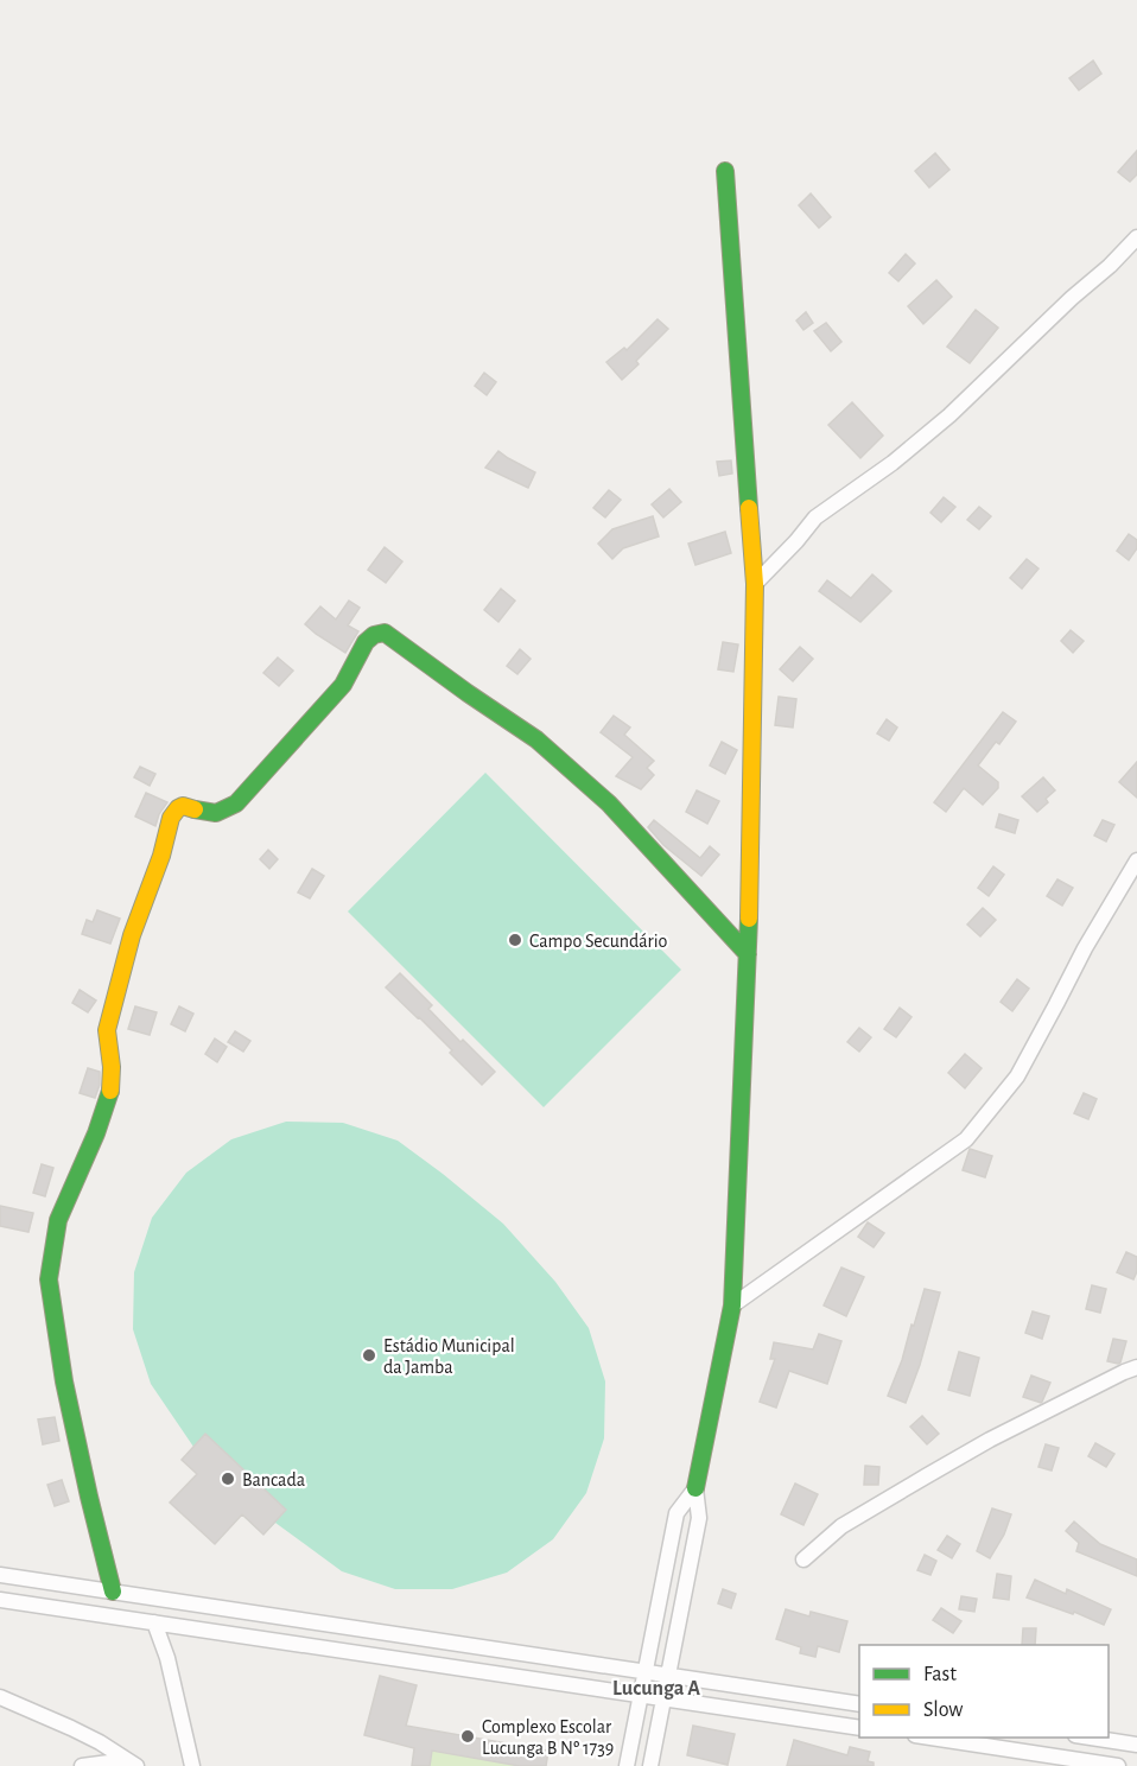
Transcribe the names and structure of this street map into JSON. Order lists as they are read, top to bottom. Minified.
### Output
{"districts":["Lucunga A"],"places":["Campo Secundário","Estádio Municipal da Jamba","Bancada","Complexo Escolar Lucunga B Nº 1739"],"legend":["Fast","Slow"]}
